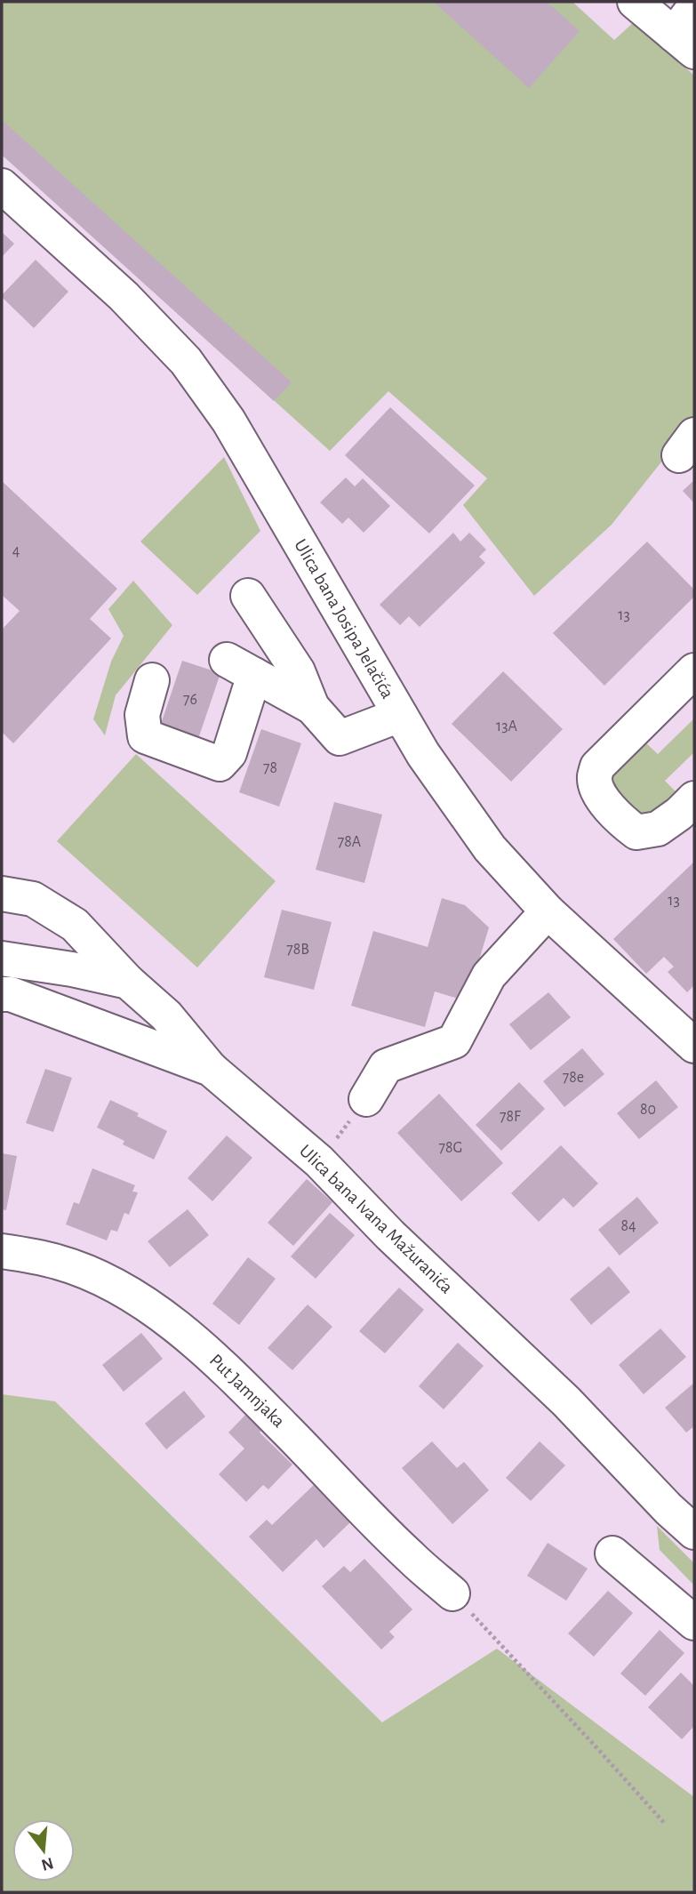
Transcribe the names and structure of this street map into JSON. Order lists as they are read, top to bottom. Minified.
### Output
{"streets":{"street":["Ulica bana Josipa Jelačića","Ulica bana Ivana Mažuranića","Put Jamnjaka"]},"house_numbers":["4","13","76","13A","78","78A","13","78B","78e","80","78F","78G","84"],"north":"bottom"}
